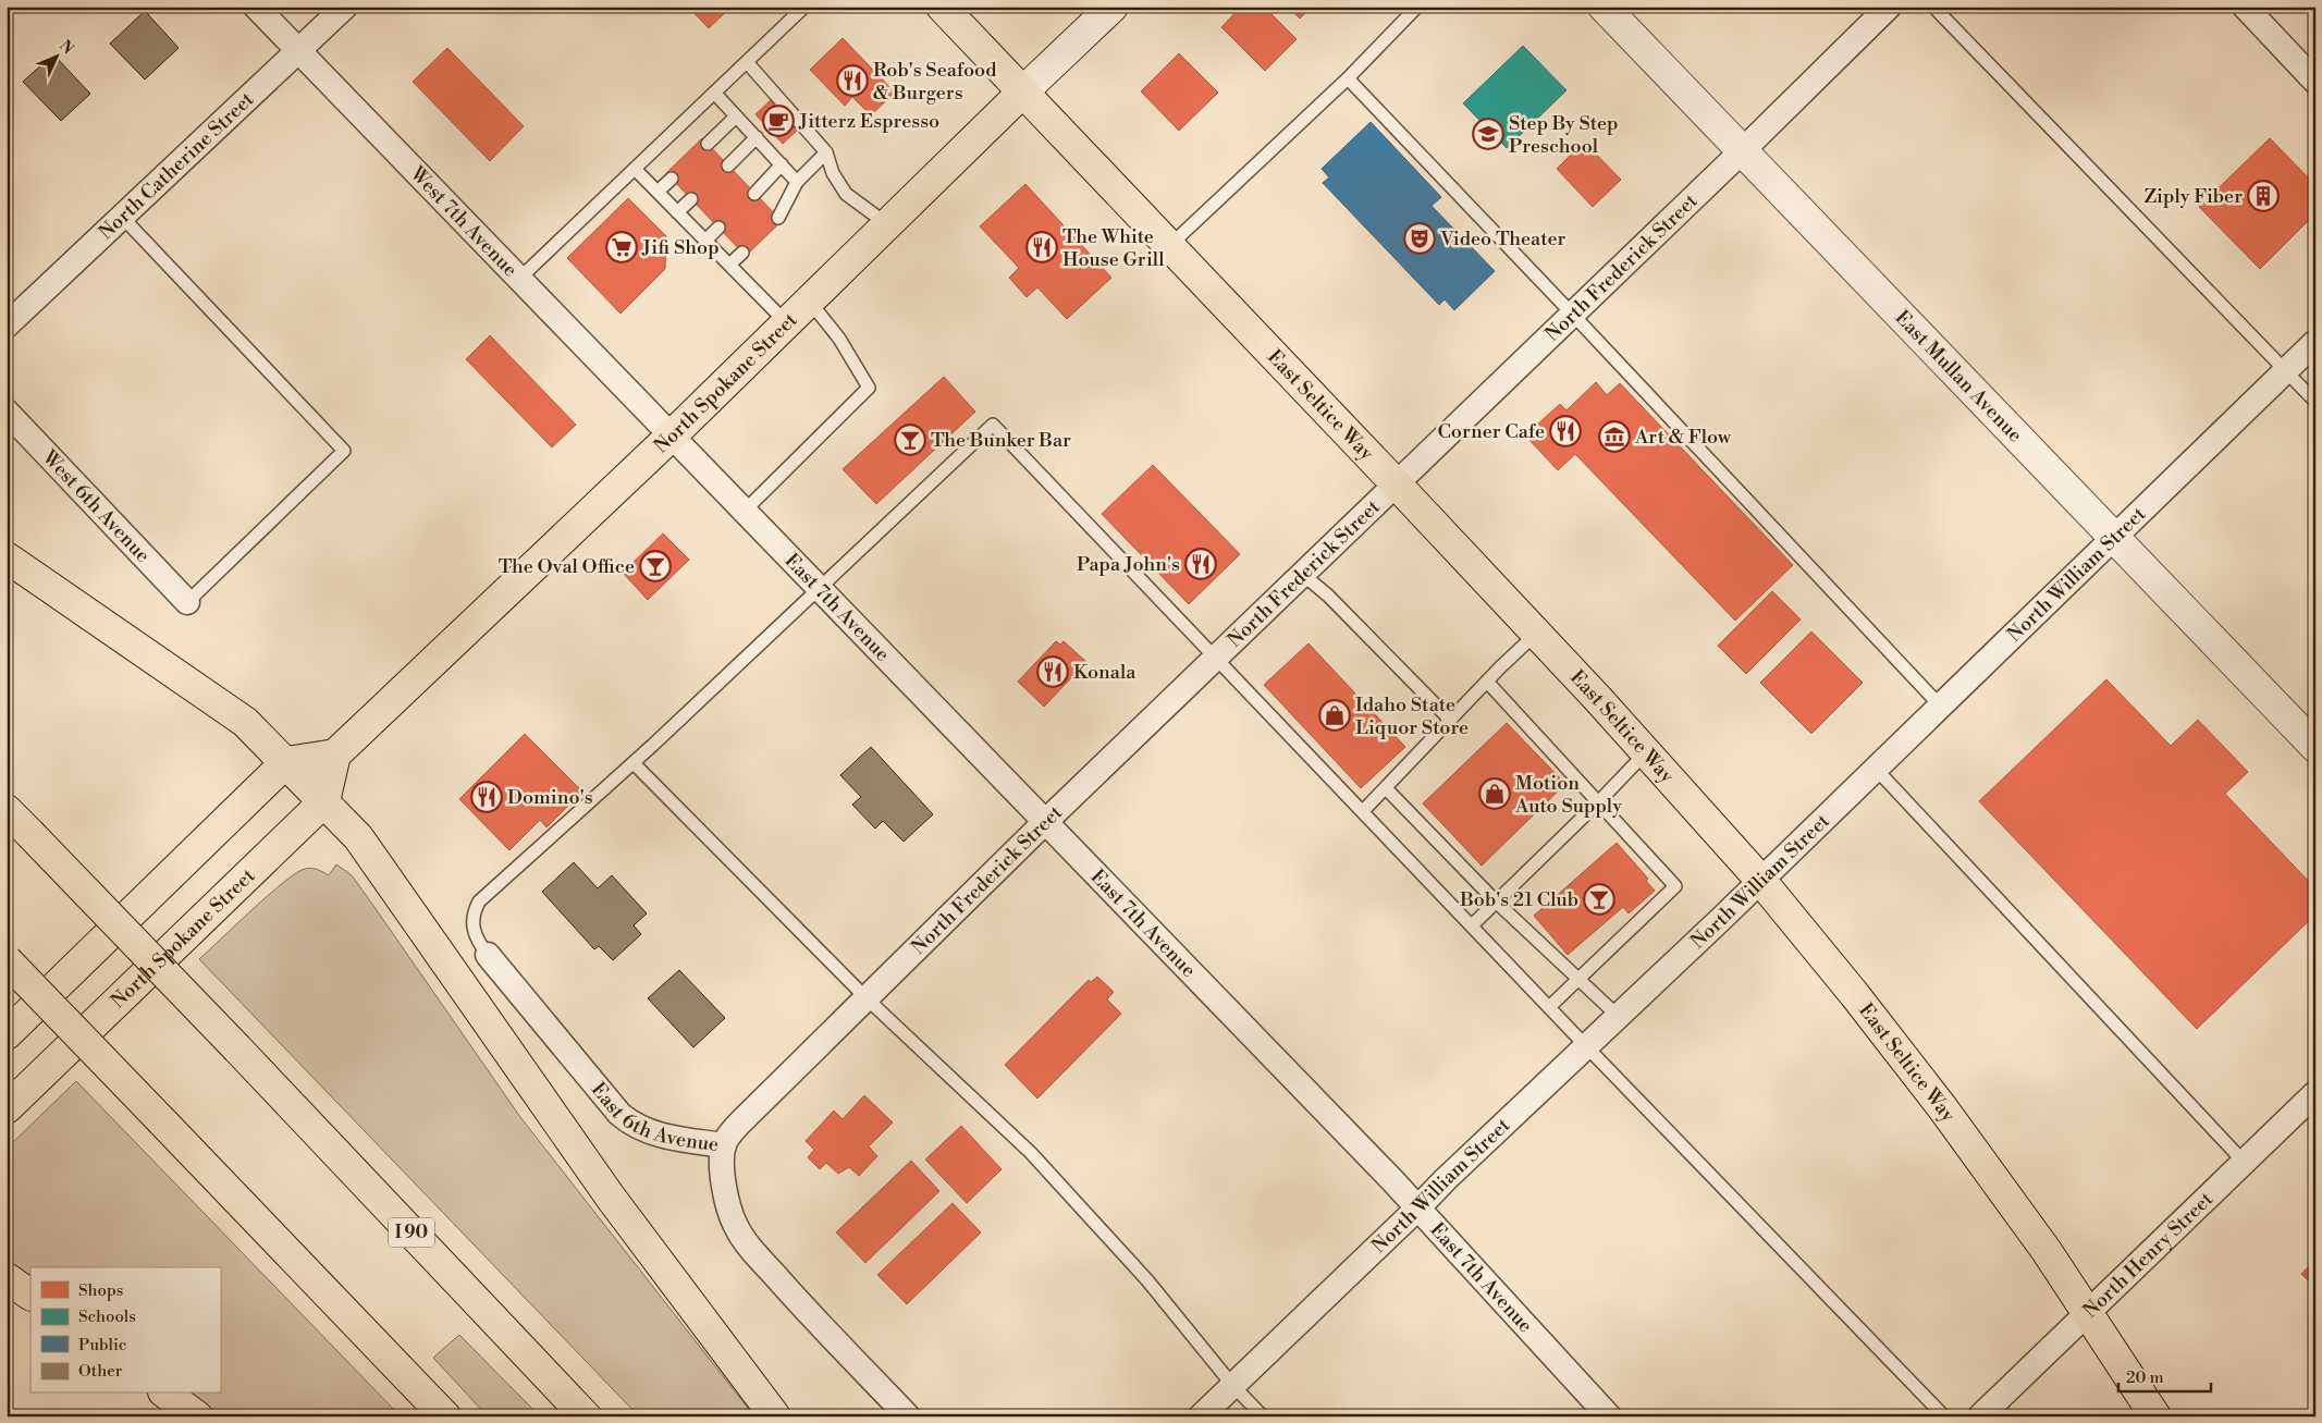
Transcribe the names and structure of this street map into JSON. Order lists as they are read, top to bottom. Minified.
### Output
{"streets":{"main road":["North Spokane Street","East Seltice Way","I 90"],"street":["North Catherine Street","West 7th Avenue","North Frederick Street","East Mullan Avenue","West 6th Avenue","North William Street","East 7th Avenue","East 6th Avenue","North Henry Street"]},"crossings":[["North Catherine Street","West 7th Avenue"],["West 7th Avenue","North Spokane Street"],["West 7th Avenue","East 7th Avenue"],["North Frederick Street","East Mullan Avenue"],["North Frederick Street","East Seltice Way"],["North Frederick Street","East 7th Avenue"],["North Frederick Street","East 6th Avenue"],["East Mullan Avenue","North William Street"],["North Spokane Street","East Seltice Way"],["North Spokane Street","East 7th Avenue"],["East Seltice Way","North William Street"],["East Seltice Way","North Henry Street"],["North William Street","East 7th Avenue"],["East 7th Avenue","East 6th Avenue"]],"places":{"restaurant":["Rob's Seafood & Burgers","The White House Grill","Corner Cafe","Papa John's","Konala","Domino's"],"cafe":["Jitterz Espresso"],"school or university":["Step By Step Preschool"],"building":["Ziply Fiber"],"theatre":["Video Theater"],"supermarket":["Jifi Shop"],"museum":["Art & Flow"],"bar":["The Bunker Bar","The Oval Office","Bob's 21 Club"],"shop":["Idaho State Liquor Store","Motion Auto Supply"]},"legend":["Shops","Schools","Public","Other"],"scale_bar":"20 m","north":"top right"}
